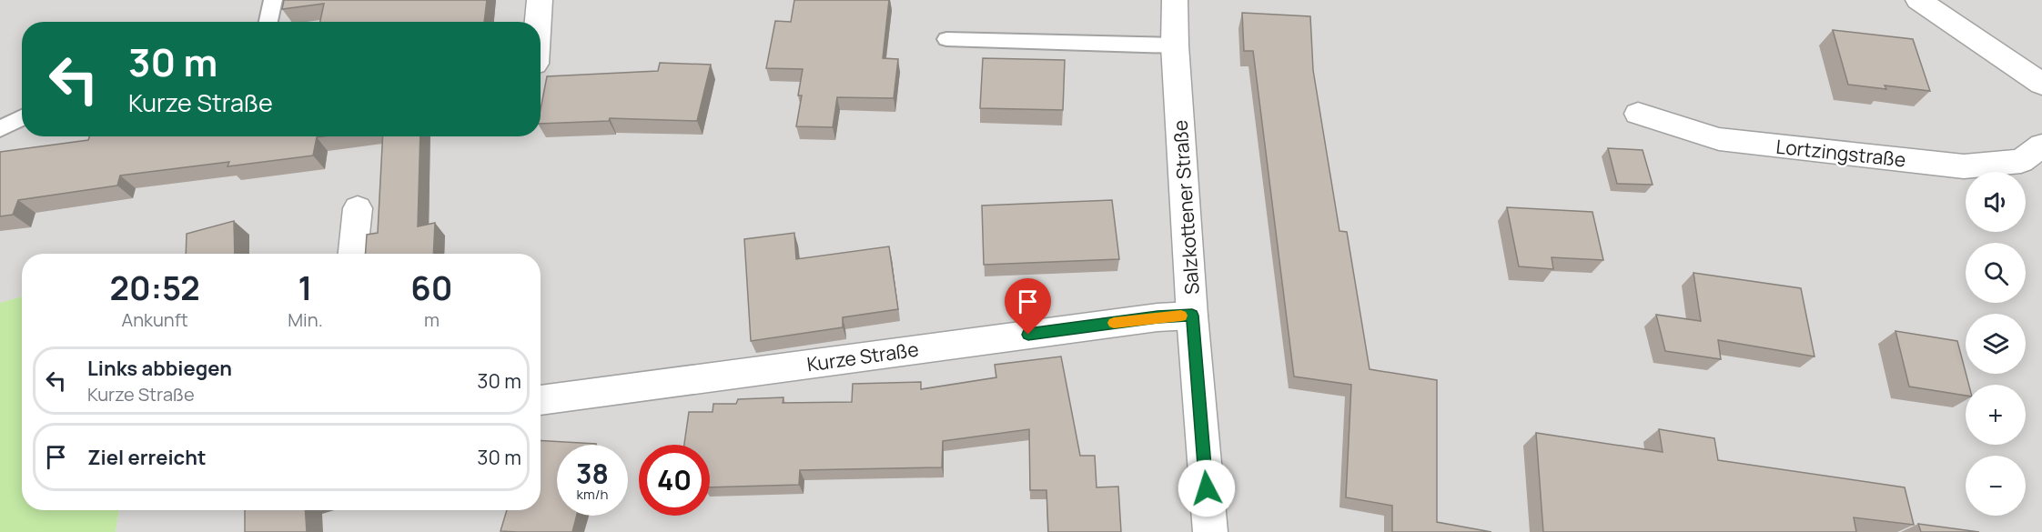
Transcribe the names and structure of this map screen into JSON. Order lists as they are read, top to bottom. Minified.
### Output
{"streets":{"street":["Lortzingstraße","Salzkottener Straße","Kurze Straße"]},"crossings":[["Salzkottener Straße","Kurze Straße"]],"page":{"turn":["30 m","Kurze Straße"],"map_buttons":["+","−"],"eta":["20:52","Ankunft","1","Min.","60","m"],"list":[{"name":"Links abbiegen","note":"Kurze Straße","value":"30 m"},{"name":"Ziel erreicht","value":"30 m"}],"speed":"38 km/h","limit":"40"}}
